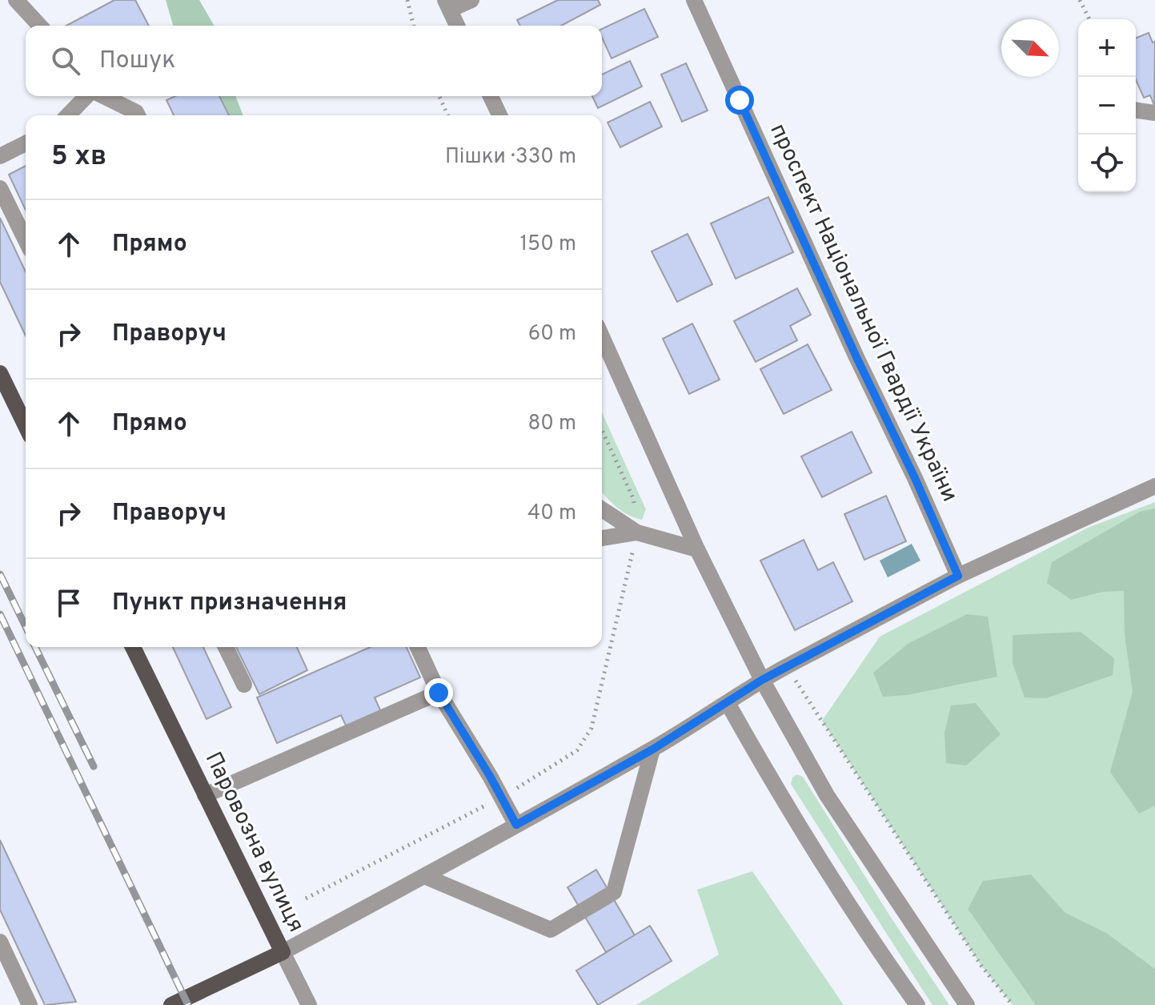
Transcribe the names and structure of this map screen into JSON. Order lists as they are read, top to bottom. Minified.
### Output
{"streets":{"main road":["Паровозна вулиця"],"street":["проспект Національної Гвардії України"]},"north":"bottom right","page":{"map_buttons":["+","−"],"search":"Пошук","heading":["5 хв","Пішки · 330 m"],"list":[["Прямо","150 m"],["Праворуч","60 m"],["Прямо","80 m"],["Праворуч","40 m"],"Пункт призначення"]}}
